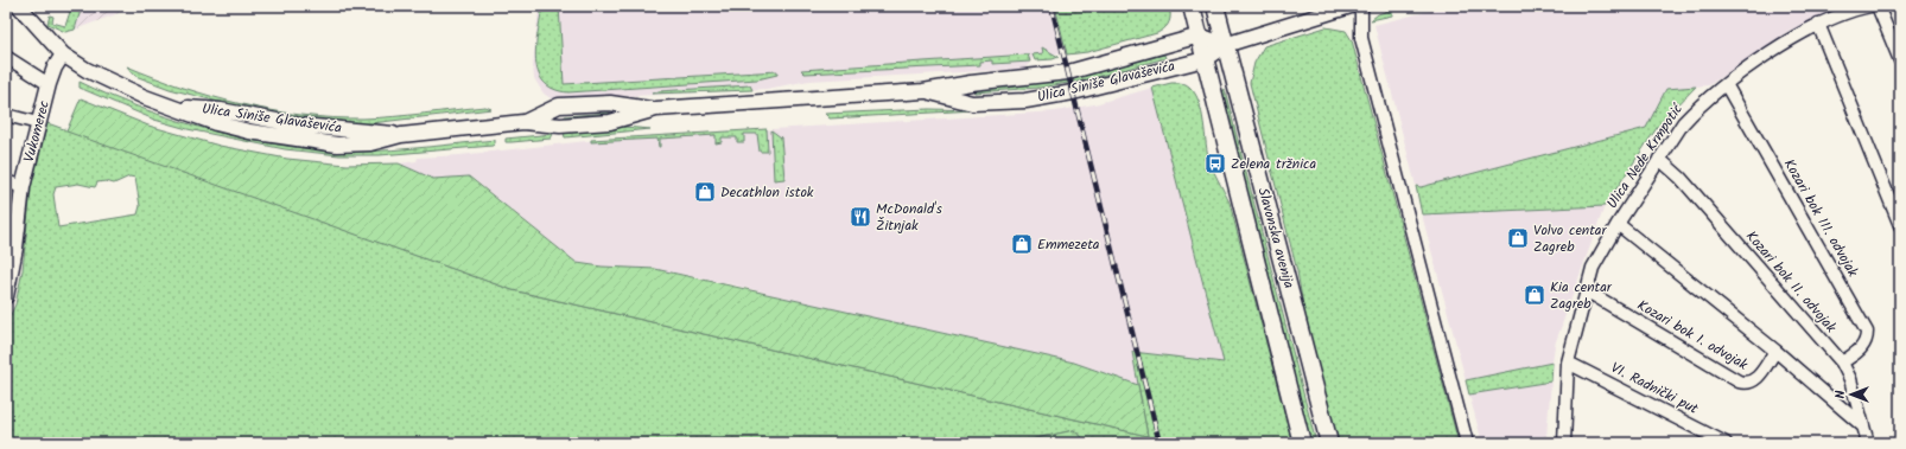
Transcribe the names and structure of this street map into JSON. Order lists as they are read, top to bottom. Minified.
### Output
{"streets":{"main road":["Slavonska avenija"],"street":["Ulica Siniše Glavaševića","Vukomerec","Ulica Nede Krmpotić","Kozari bok III. odvojak","Kozari bok II. odvojak","Kozari bok I. odvojak","VI. Radnički put"]},"crossings":[["Ulica Siniše Glavaševića","Vukomerec"],["Ulica Siniše Glavaševića","Slavonska avenija"],["Ulica Nede Krmpotić","Kozari bok III. odvojak"],["Ulica Nede Krmpotić","Kozari bok II. odvojak"],["Ulica Nede Krmpotić","Kozari bok I. odvojak"],["Ulica Nede Krmpotić","VI. Radnički put"],["Kozari bok III. odvojak","Kozari bok II. odvojak"]],"places":{"bus stop":["Zelena tržnica"],"shop":["Decathlon istok","Volvo centar Zagreb","Emmezeta","Kia centar Zagreb"],"restaurant":["McDonald's Žitnjak"]},"north":"left"}
